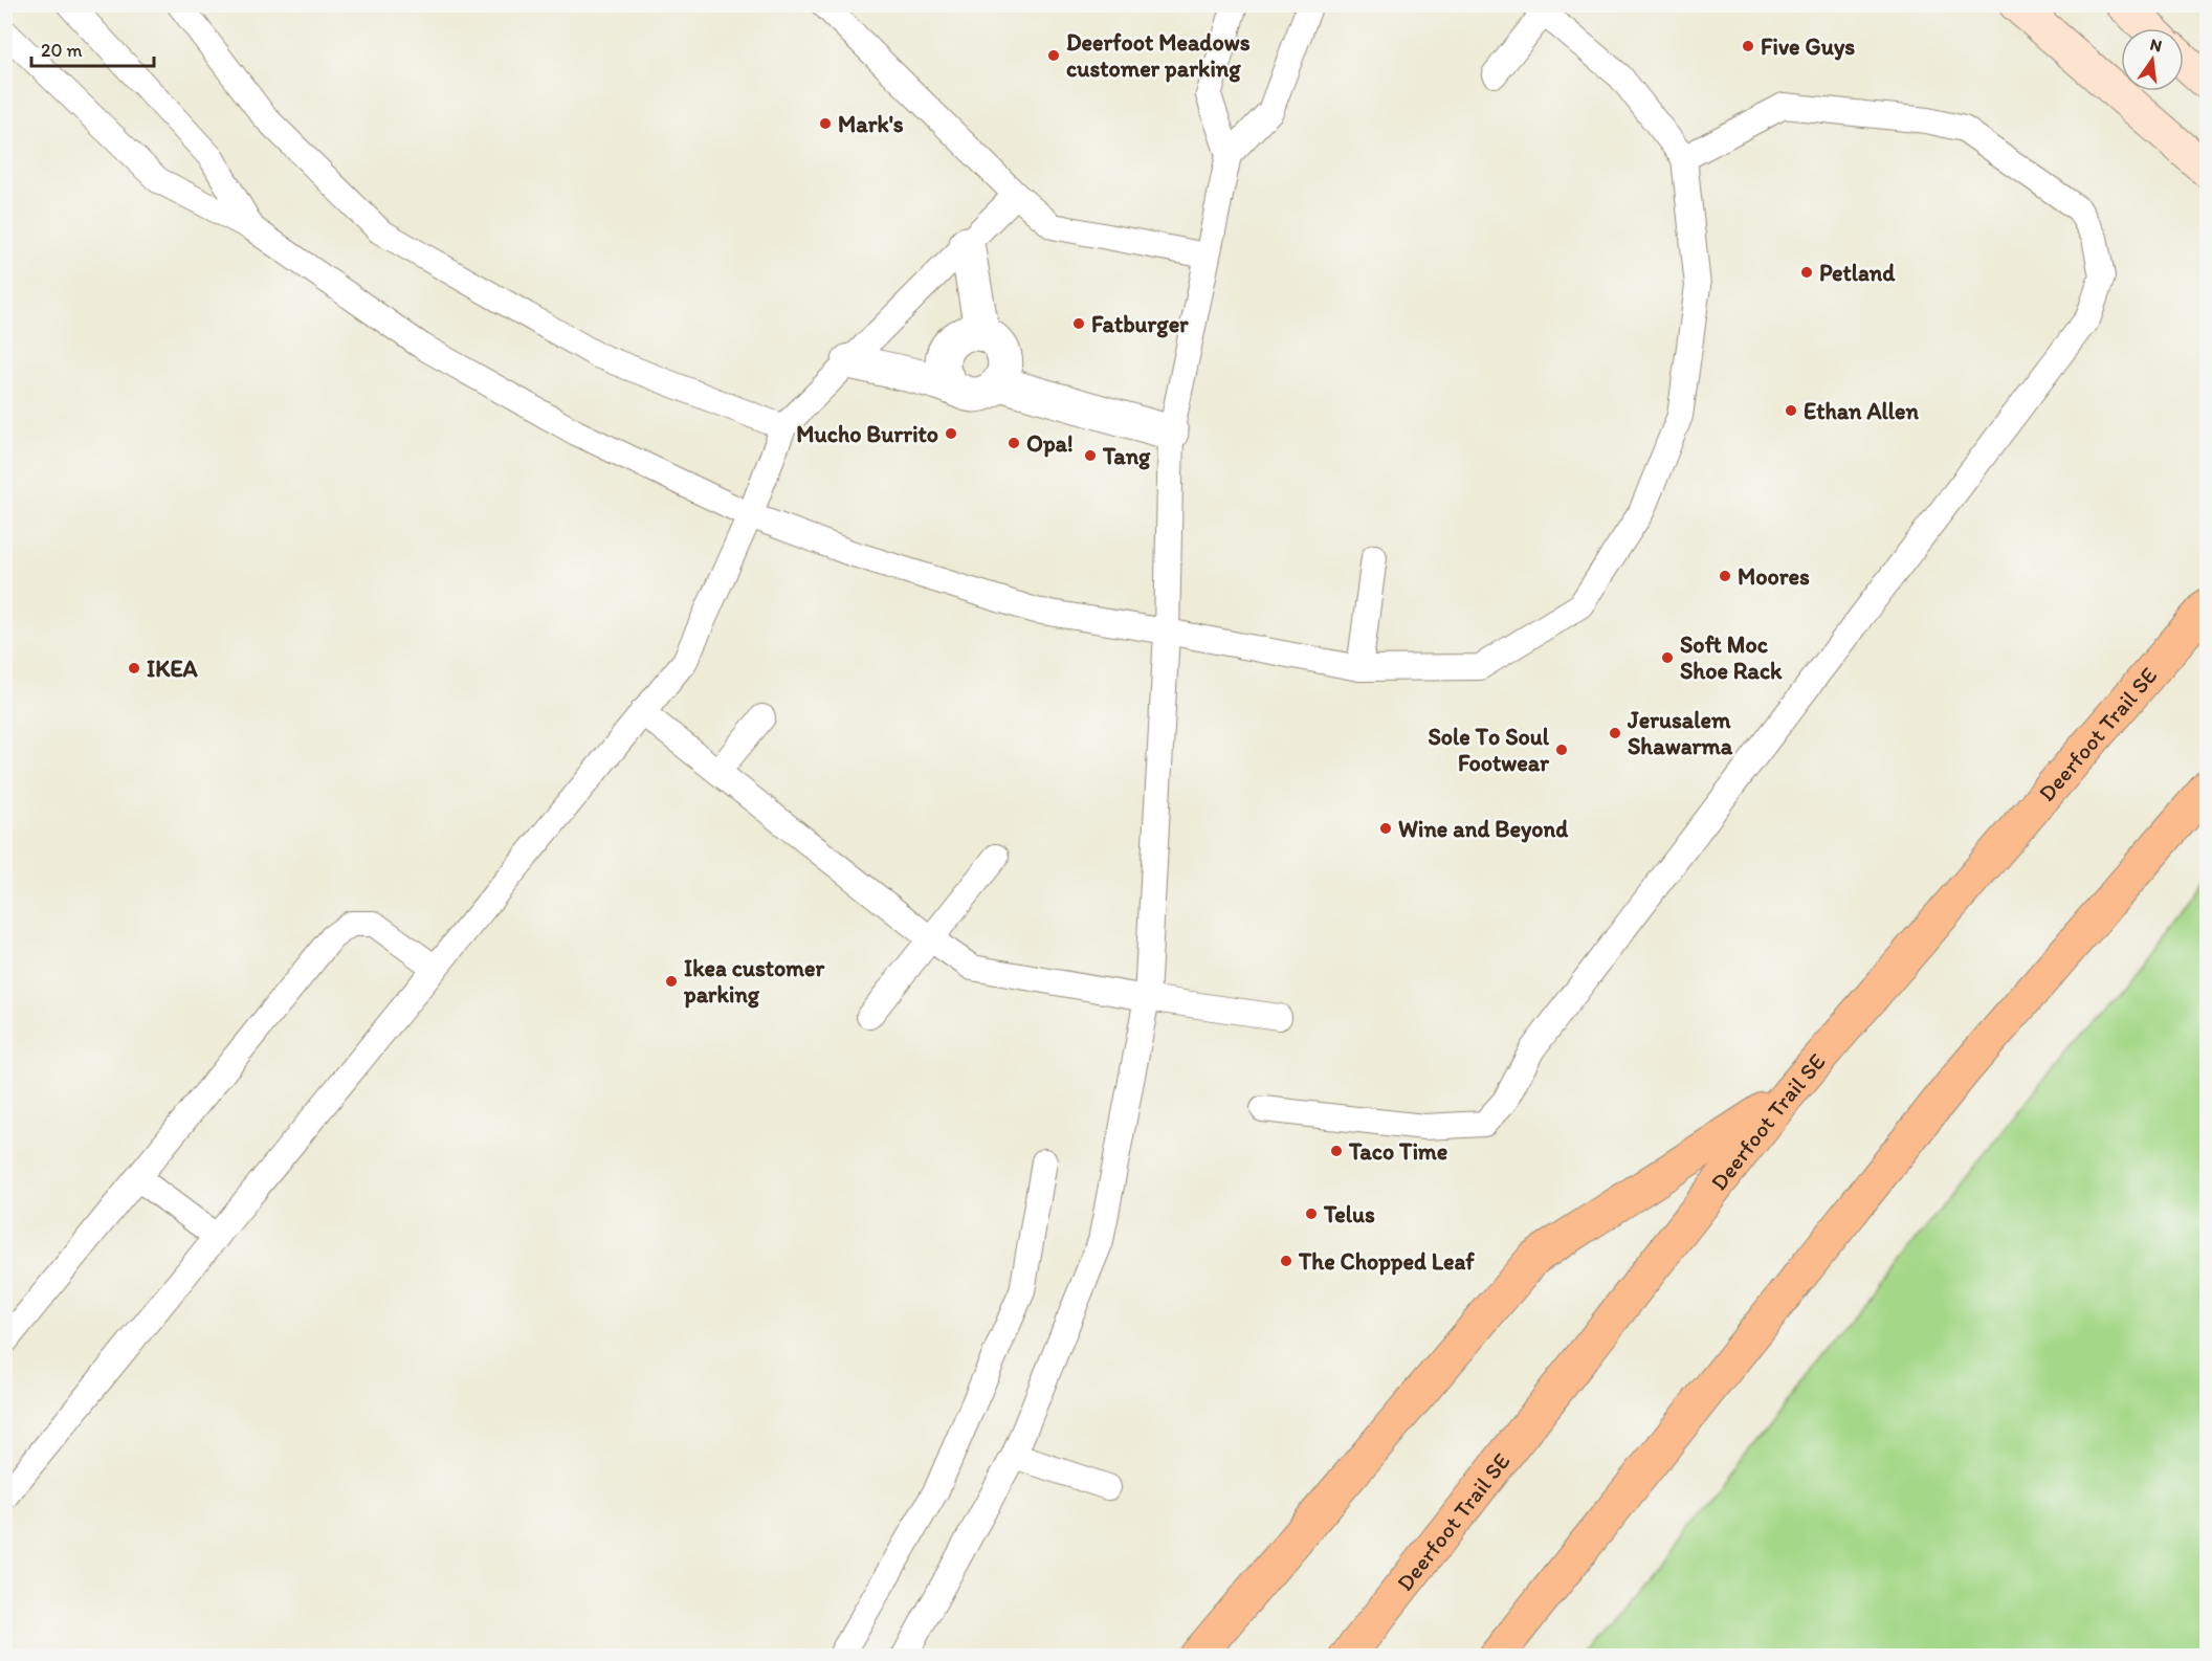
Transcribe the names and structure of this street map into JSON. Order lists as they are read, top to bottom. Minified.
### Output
{"streets":{"highway":["Deerfoot Trail SE"]},"places":["Five Guys","Deerfoot Meadows customer parking","Mark's","Petland","Fatburger","Ethan Allen","Mucho Burrito","Opa!","Tang","Moores","Soft Moc Shoe Rack","IKEA","Jerusalem Shawarma","Sole To Soul Footwear","Wine and Beyond","Ikea customer parking","Taco Time","Telus","The Chopped Leaf"],"scale_bar":"20 m","north":"top"}
